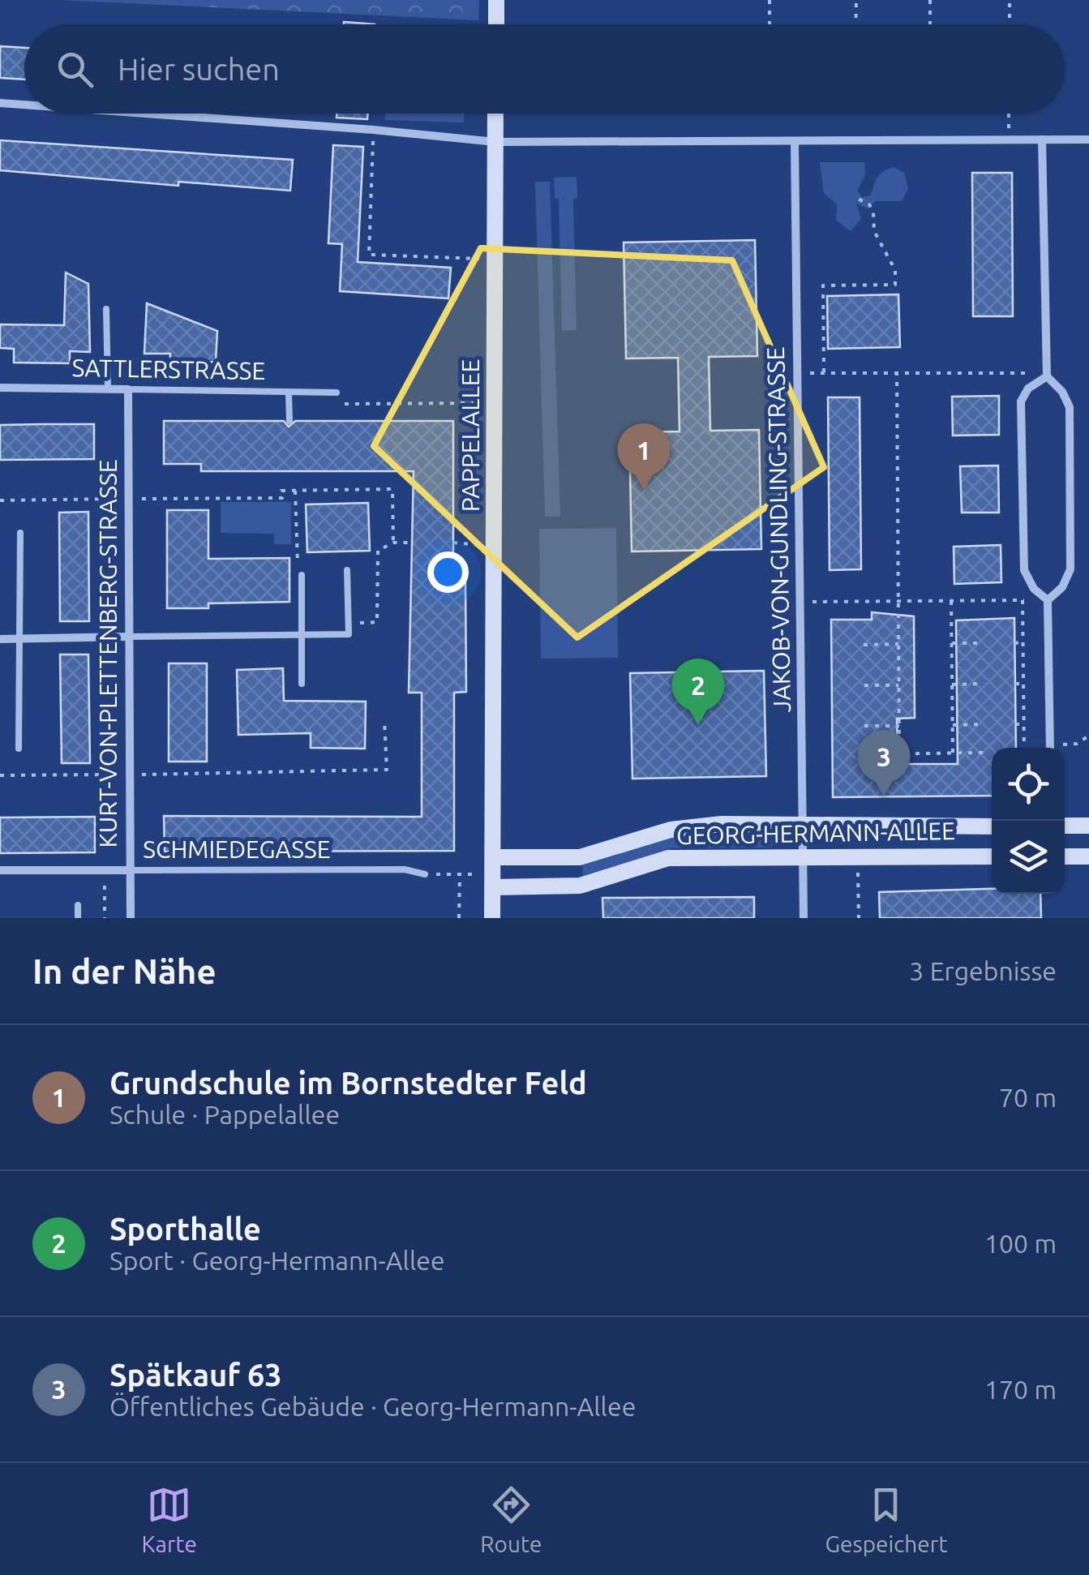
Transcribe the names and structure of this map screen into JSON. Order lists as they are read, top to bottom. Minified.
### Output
{"streets":{"street":["SATTLERSTRASSE","PAPPELALLEE","JAKOB-VON-GUNDLING-STRASSE","KURT-VON-PLETTENBERG-STRASSE","GEORG-HERMANN-ALLEE","SCHMIEDEGASSE"]},"crossings":[["SATTLERSTRASSE","KURT-VON-PLETTENBERG-STRASSE"],["PAPPELALLEE","GEORG-HERMANN-ALLEE"],["JAKOB-VON-GUNDLING-STRASSE","GEORG-HERMANN-ALLEE"],["KURT-VON-PLETTENBERG-STRASSE","SCHMIEDEGASSE"]],"page":{"search":"Hier suchen","pins":["1","2","3"],"heading":["In der Nähe","3 Ergebnisse"],"list":[{"mark":"1","name":"Grundschule im Bornstedter Feld","note":"Schule · Pappelallee","value":"70 m"},{"mark":"2","name":"Sporthalle","note":"Sport · Georg-Hermann-Allee","value":"100 m"},{"mark":"3","name":"Spätkauf 63","note":"Öffentliches Gebäude · Georg-Hermann-Allee","value":"170 m"}],"nav":["Karte","Route","Gespeichert"]}}
